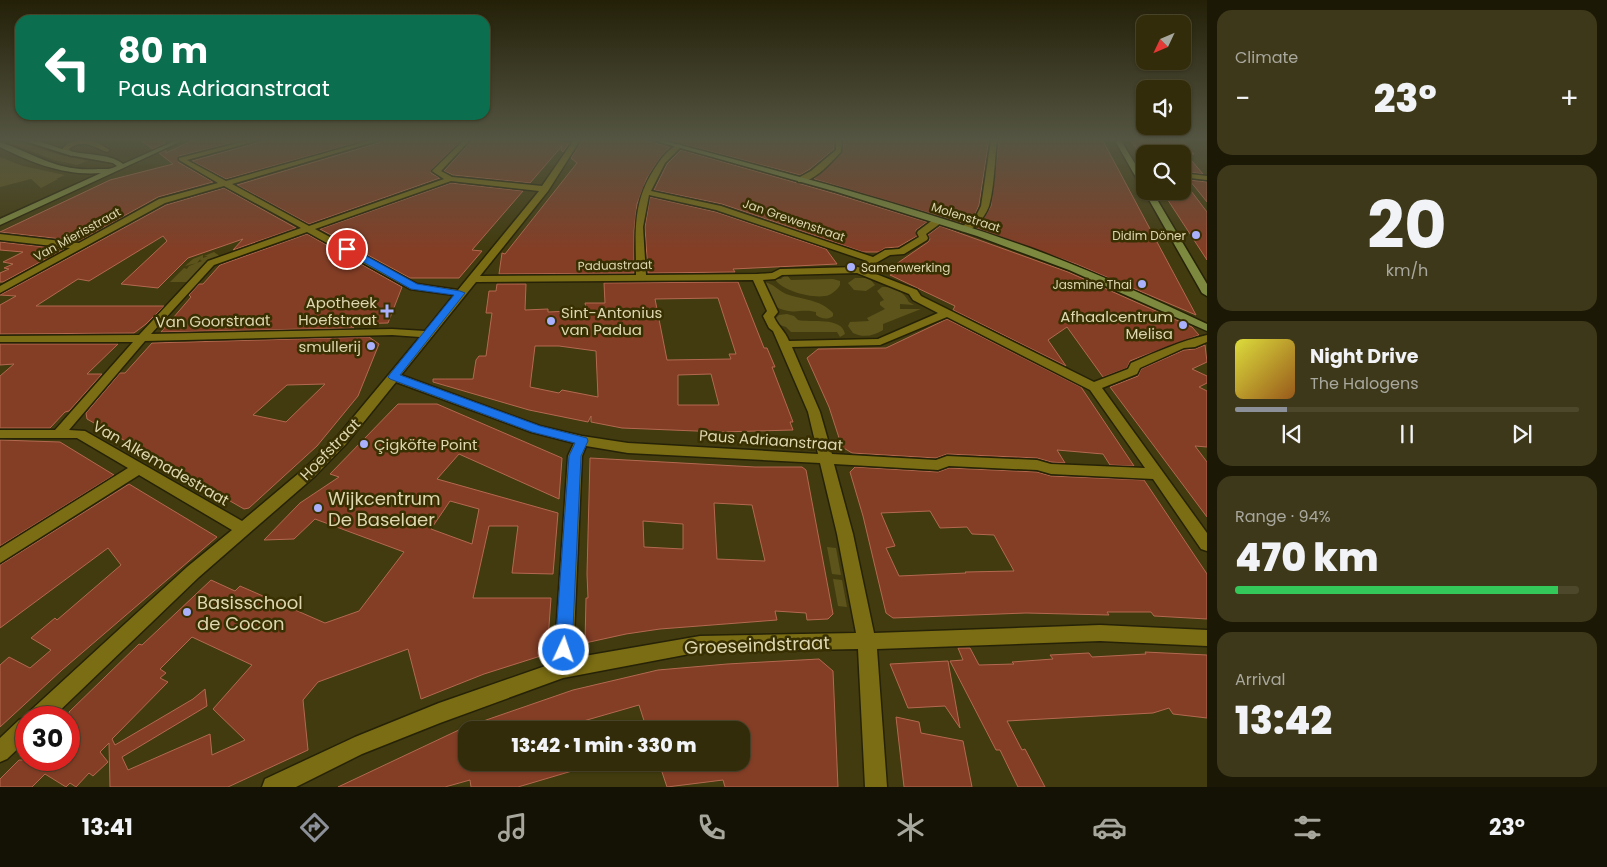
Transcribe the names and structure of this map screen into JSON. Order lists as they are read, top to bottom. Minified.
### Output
{"streets":{"street":["Molenstraat","Jan Grewenstraat","Van Mierisstraat","Paduastraat","Van Goorstraat","Paus Adriaanstraat","Hoefstraat","Van Alkemadestraat","Groeseindstraat"]},"crossings":[["Paduastraat","Hoefstraat"],["Van Goorstraat","Hoefstraat"],["Paus Adriaanstraat","Hoefstraat"],["Hoefstraat","Van Alkemadestraat"]],"places":{"other":["Didim Döner","Samenwerking","Jasmine Thai","Sint-Antonius van Padua","Afhaalcentrum Melisa","smullerij","Çigköfte Point","Wijkcentrum De Baselaer","Basisschool de Cocon"],"health":["Apotheek Hoefstraat"]},"north":"bottom left","page":{"tile":["Climate",["20","km/h"],["Range · 94%","470 km"],["Arrival","13:42"]],"turn":["80 m","Paus Adriaanstraat"],"heat":["−","23°","+"],"song":["Night Drive","The Halogens"],"limit":"30","trip":"13:42 · 1 min · 330 m","tabs":["13:41","23°"]}}
